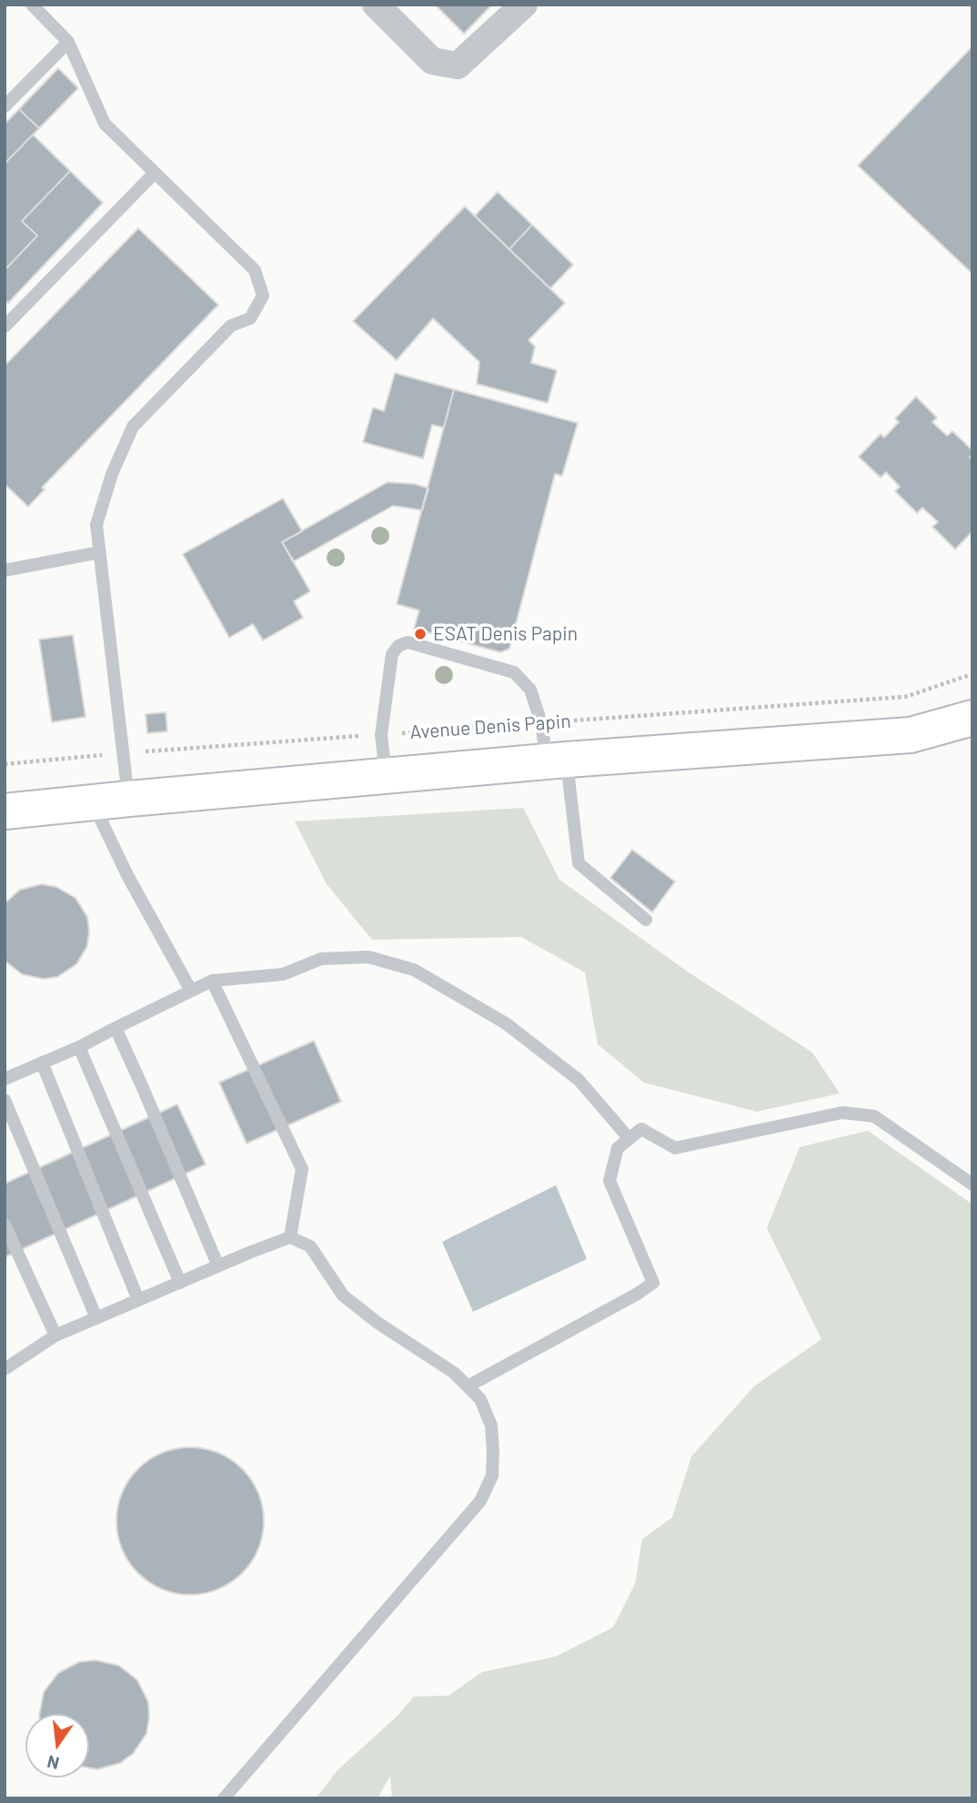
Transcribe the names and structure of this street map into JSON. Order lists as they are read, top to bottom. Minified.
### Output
{"streets":{"main road":["Avenue Denis Papin"]},"places":["ESAT Denis Papin"],"north":"bottom"}
